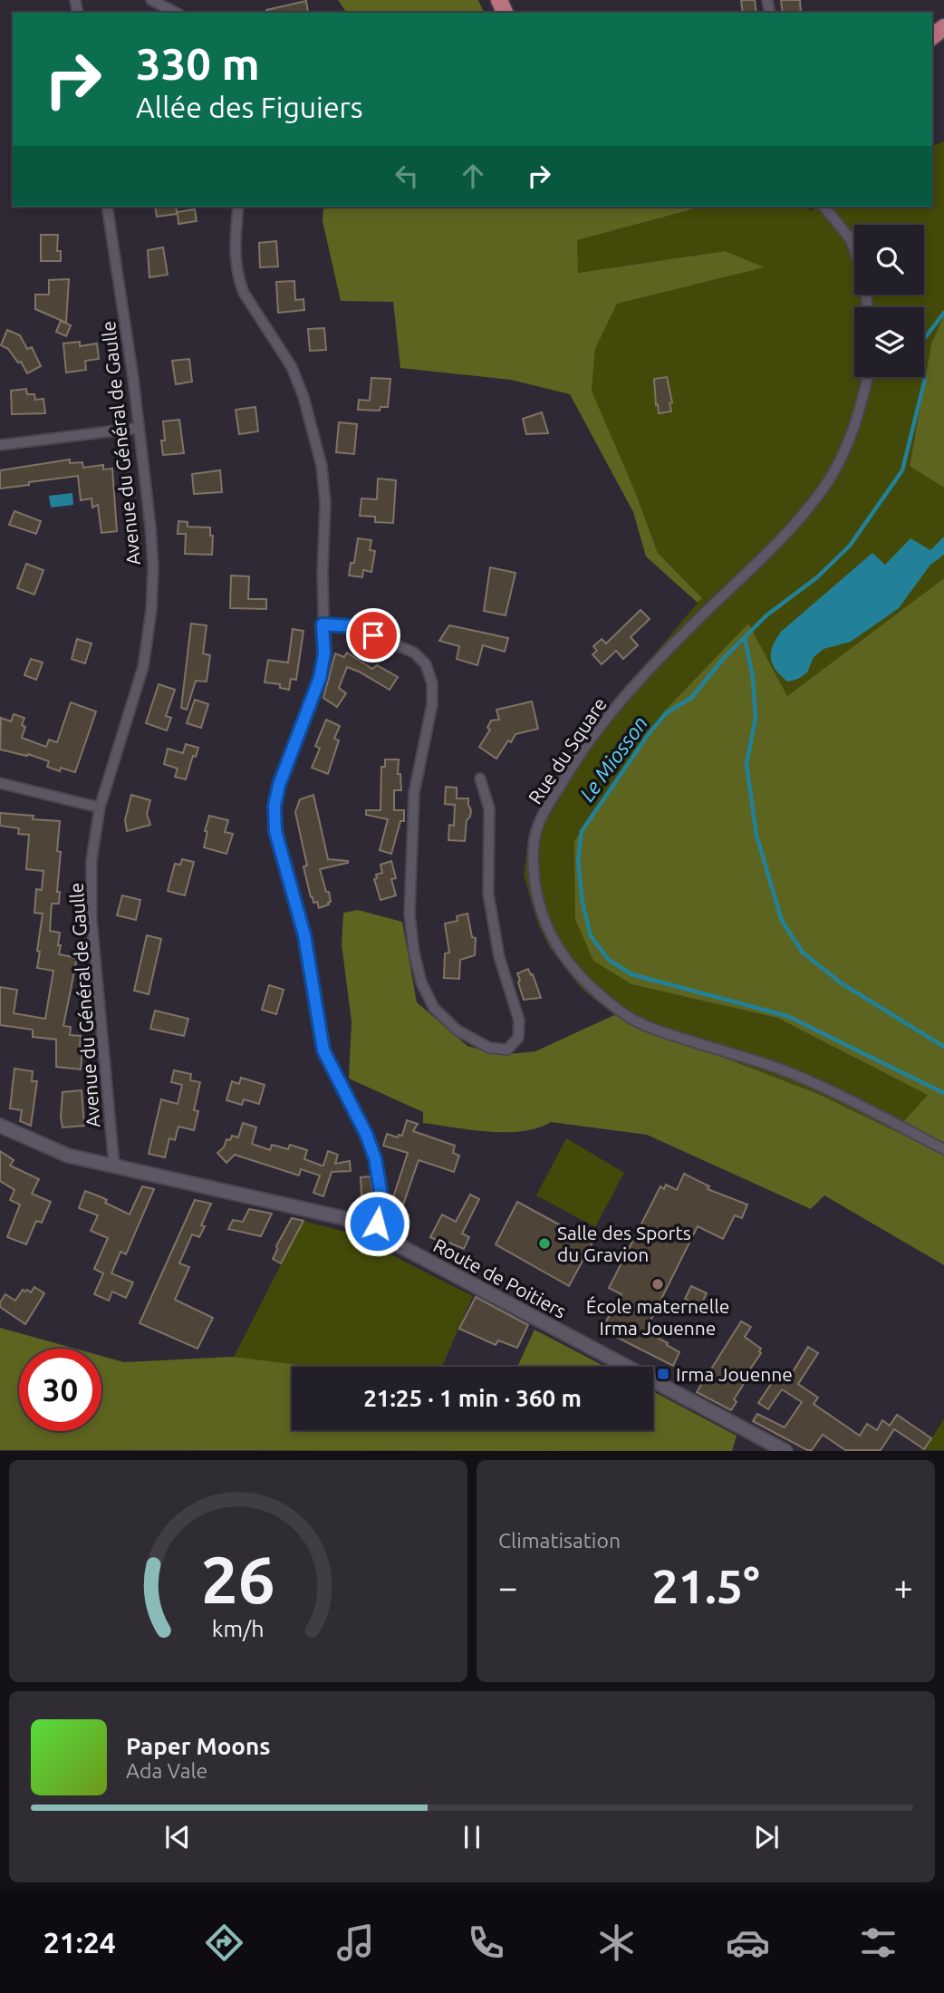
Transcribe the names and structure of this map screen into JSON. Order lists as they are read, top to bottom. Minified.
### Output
{"streets":{"street":["Avenue du Général de Gaulle","Rue du Square","Route de Poitiers"]},"crossings":[["Avenue du Général de Gaulle","Route de Poitiers"]],"water":["Le Miosson"],"places":{"other":["Salle des Sports du Gravion","École maternelle Irma Jouenne"],"transit":["Irma Jouenne"]},"page":{"turn":["330 m","Allée des Figuiers"],"limit":"30","trip":"21:25 · 1 min · 360 m","tile":"Climatisation","heat":["−","21.5°","+"],"song":["Paper Moons","Ada Vale"],"tabs":"21:24","gauge":["26","km/h"]}}
